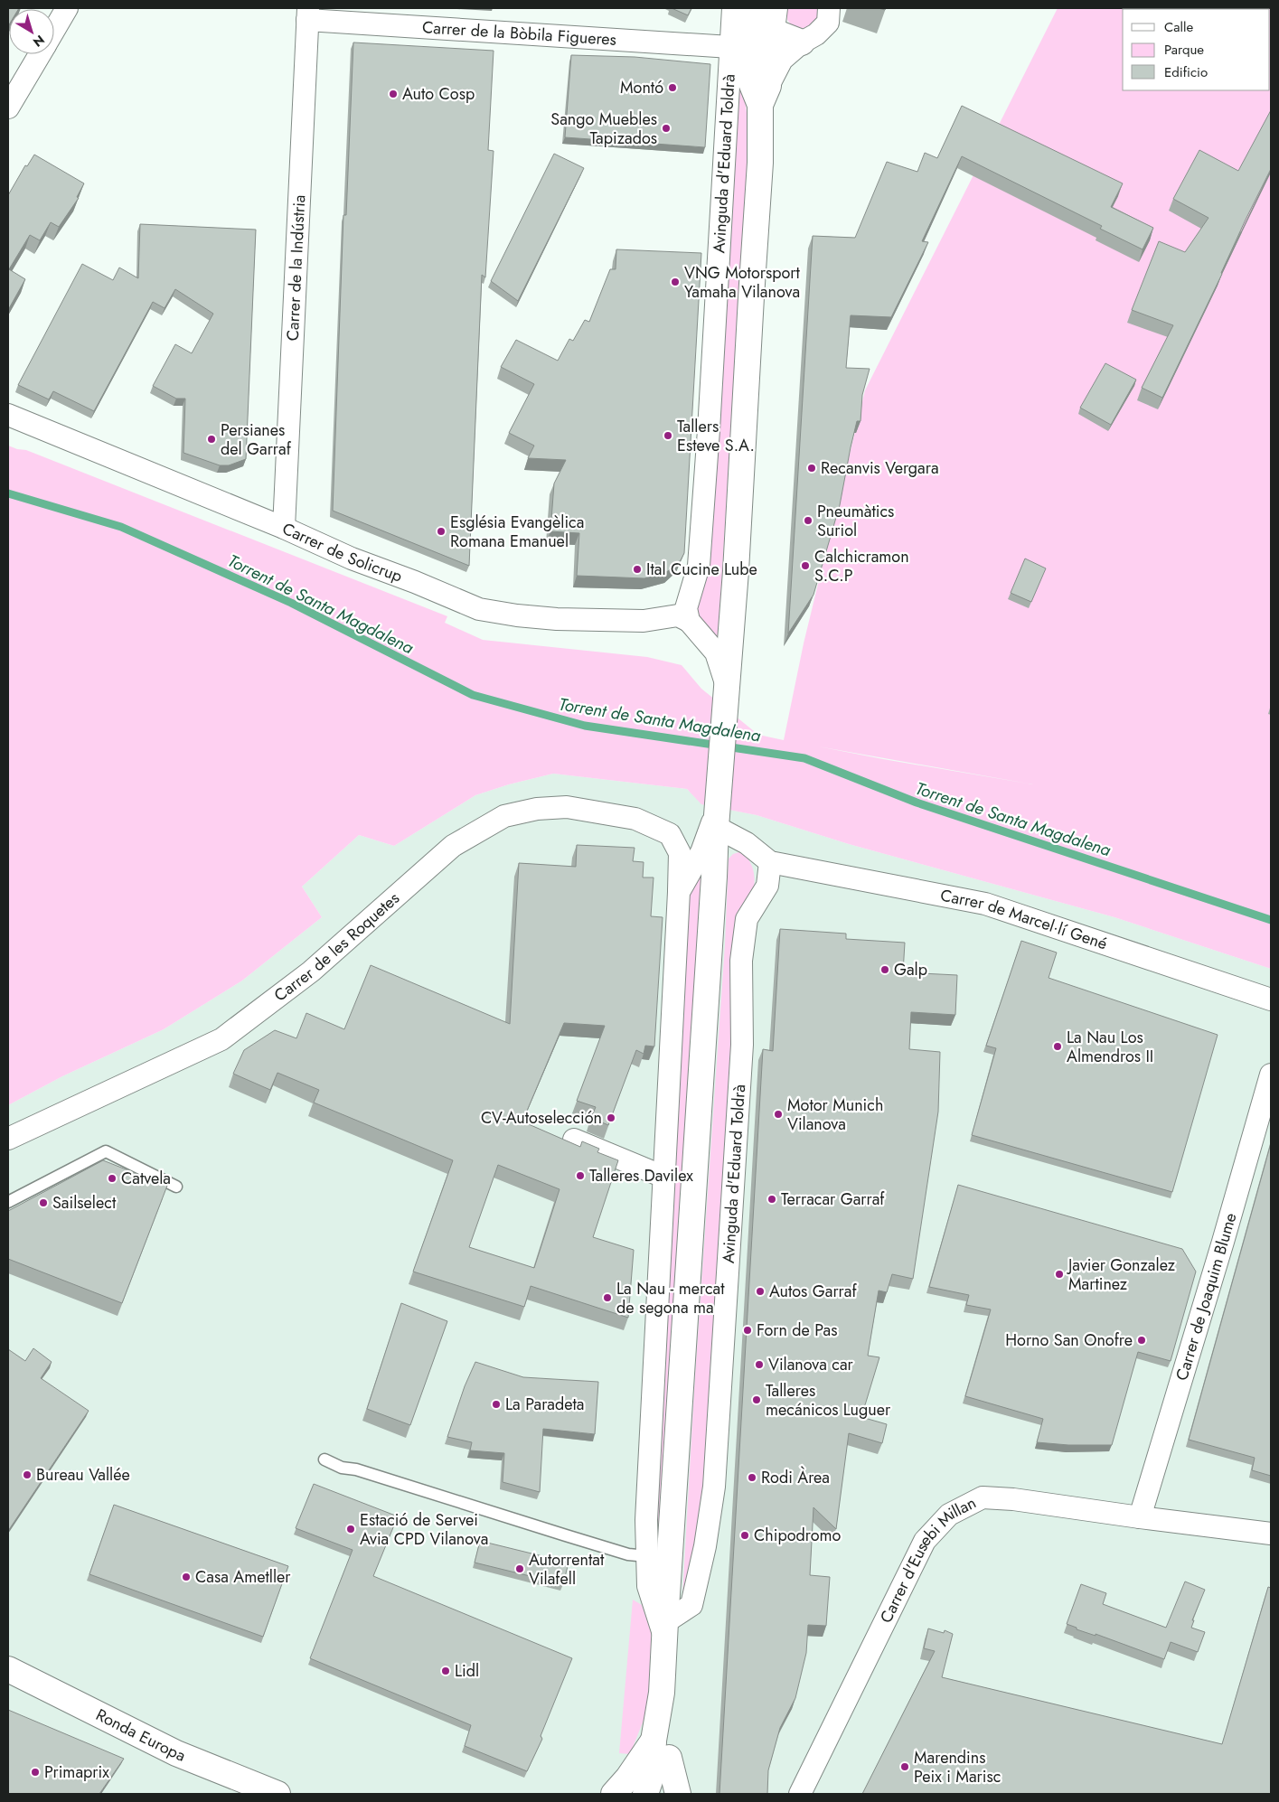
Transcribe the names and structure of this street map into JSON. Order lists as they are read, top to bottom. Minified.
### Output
{"streets":{"street":["Carrer de la Bòbila Figueres","Avinguda d'Eduard Toldrà","Carrer de la Indústria","Carrer de Solicrup","Carrer de Marcel·lí Gené","Carrer de les Roquetes","Carrer de Joaquim Blume","Carrer d'Eusebi Millan","Ronda Europa"]},"crossings":[["Carrer de la Bòbila Figueres","Avinguda d'Eduard Toldrà"],["Carrer de la Bòbila Figueres","Carrer de la Indústria"],["Avinguda d'Eduard Toldrà","Carrer de Solicrup"],["Avinguda d'Eduard Toldrà","Carrer de Marcel·lí Gené"],["Avinguda d'Eduard Toldrà","Carrer de les Roquetes"],["Carrer de la Indústria","Carrer de Solicrup"],["Carrer de Joaquim Blume","Carrer d'Eusebi Millan"]],"water":["Torrent de Santa Magdalena"],"places":["Montó","Auto Cosp","Sango Muebles Tapizados","VNG Motorsport Yamaha Vilanova","Tallers Esteve S.A.","Persianes del Garraf","Recanvis Vergara","Pneumàtics Suriol","Església Evangèlica Romana Emanuel","Calchicramon S.C.P","Ital Cucine Lube","Galp","La Nau Los Almendros II","Motor Munich Vilanova","CV-Autoselección","Talleres Davilex","Catvela","Terracar Garraf","Sailselect","Javier Gonzalez Martinez","Autos Garraf","La Nau - mercat de segona ma","Forn de Pas","Horno San Onofre","Vilanova car","Talleres mecánicos Luguer","La Paradeta","Bureau Vallée","Rodi Àrea","Estació de Servei Avia CPD Vilanova","Chipodromo","Autorrentat Vilafell","Casa Ametller","Lidl","Marendins Peix i Marisc","Primaprix"],"legend":["Calle","Parque","Edificio"],"north":"bottom right"}
